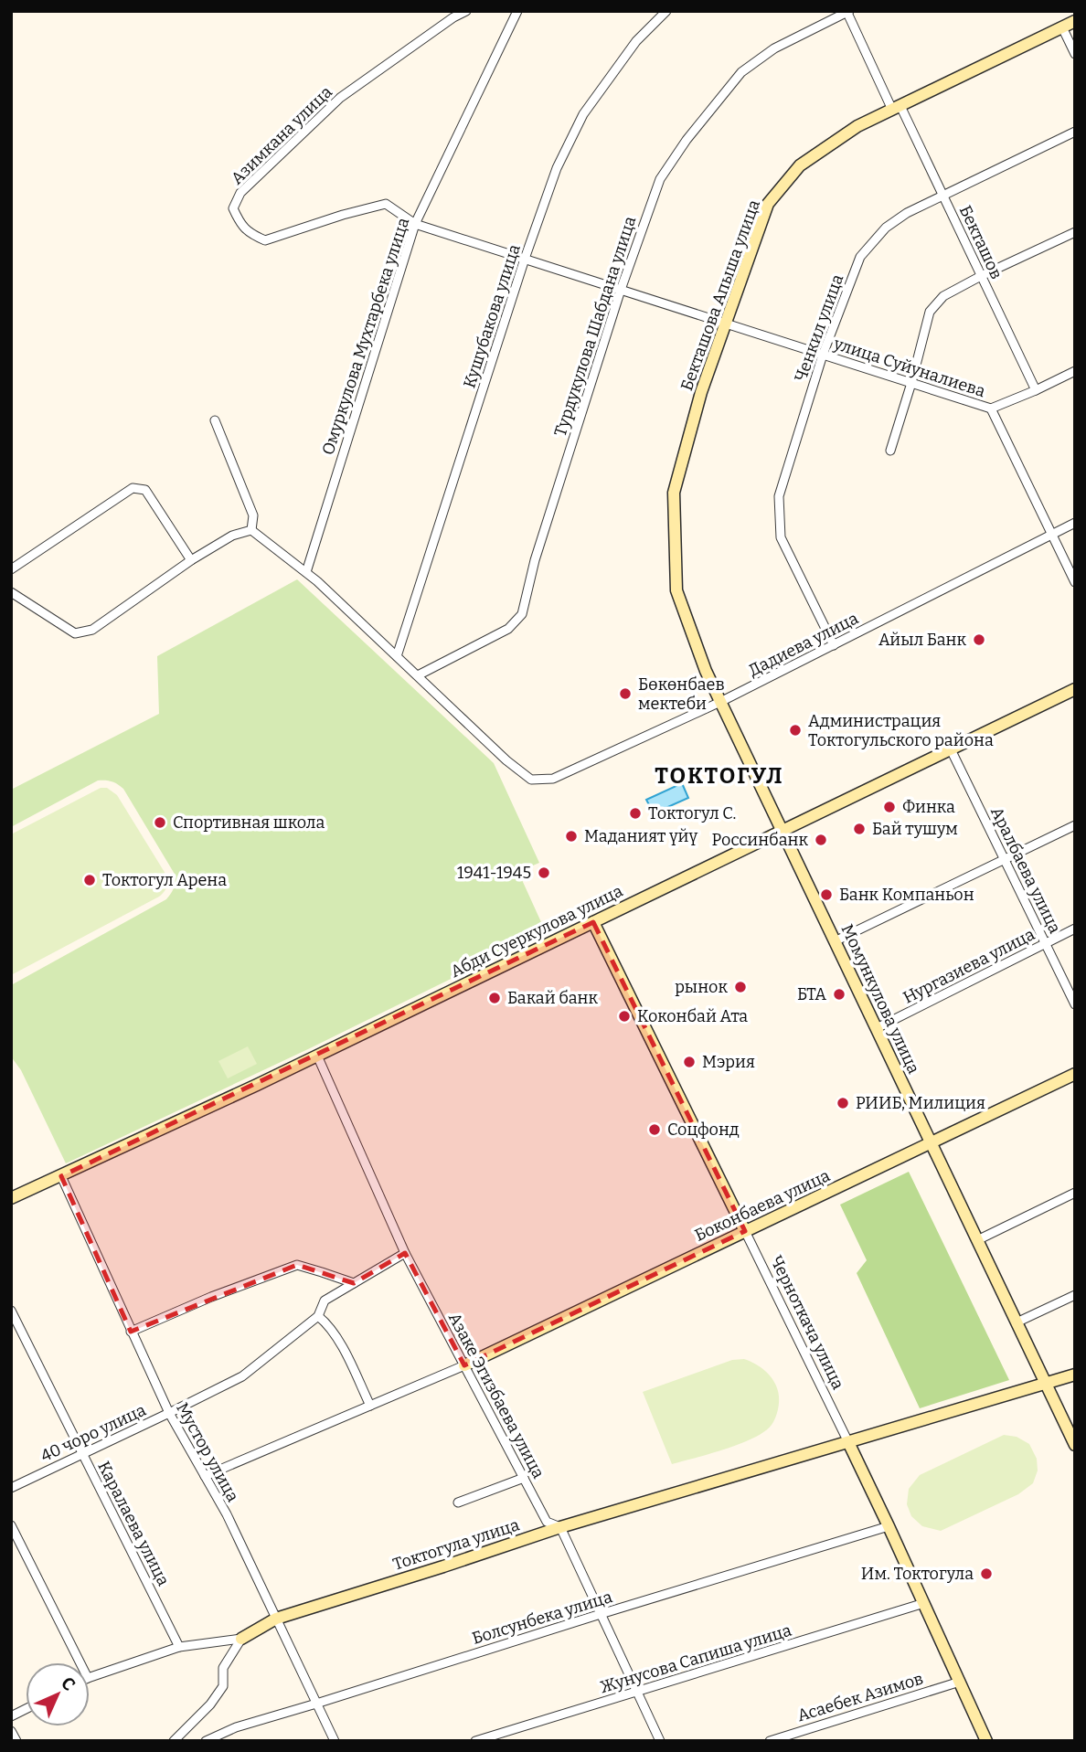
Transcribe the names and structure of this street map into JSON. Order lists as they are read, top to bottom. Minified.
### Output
{"streets":{"street":["Азимкана улица","Бекташов","Бекташова Апыша улица","Кушубакова улица","Турдукулова Шабдана улица","Ченкил улица","Омуркулова Мухтарбека улица","улица Суйуналиева","Дадиева улица","Аралбаева улица","Абди Суеркулова улица","Нургазиева улица","Момункулова улица","Боконбаева улица","Черноткача улица","Азаке Эгизбаева улица","40 чоро улица","Мустор улица","Каралаева улица","Токтогула улица","Болсунбека улица","Жунусова Сапиша улица","Асаебек Азимов"]},"crossings":[["Азимкана улица","улица Суйуналиева"],["Бекташов","Бекташова Апыша улица"],["Бекташов","Турдукулова Шабдана улица"],["Бекташов","Ченкил улица"],["Бекташова Апыша улица","улица Суйуналиева"],["Бекташова Апыша улица","Момункулова улица"],["Кушубакова улица","улица Суйуналиева"],["Кушубакова улица","Дадиева улица"],["Турдукулова Шабдана улица","улица Суйуналиева"],["Турдукулова Шабдана улица","Дадиева улица"],["Ченкил улица","улица Суйуналиева"],["Ченкил улица","Дадиева улица"],["Омуркулова Мухтарбека улица","улица Суйуналиева"],["Омуркулова Мухтарбека улица","Дадиева улица"],["Дадиева улица","Момункулова улица"],["Аралбаева улица","Абди Суеркулова улица"],["Аралбаева улица","Нургазиева улица"],["Абди Суеркулова улица","Момункулова улица"],["Абди Суеркулова улица","Черноткача улица"],["Абди Суеркулова улица","Азаке Эгизбаева улица"],["Абди Суеркулова улица","Мустор улица"],["Нургазиева улица","Момункулова улица"],["Момункулова улица","Боконбаева улица"],["Момункулова улица","Токтогула улица"],["Боконбаева улица","Черноткача улица"],["Боконбаева улица","Азаке Эгизбаева улица"],["Черноткача улица","Токтогула улица"],["Черноткача улица","Болсунбека улица"],["Черноткача улица","Жунусова Сапиша улица"],["Черноткача улица","Асаебек Азимов"],["Азаке Эгизбаева улица","40 чоро улица"],["Азаке Эгизбаева улица","Токтогула улица"],["Азаке Эгизбаева улица","Болсунбека улица"],["Азаке Эгизбаева улица","Жунусова Сапиша улица"],["40 чоро улица","Мустор улица"],["40 чоро улица","Каралаева улица"],["Мустор улица","Токтогула улица"],["Мустор улица","Болсунбека улица"],["Каралаева улица","Токтогула улица"]],"districts":["ТОКТОГУЛ"],"places":["Айыл Банк","Бөкөнбаев мектеби","Администрация Токтогульского района","Финка","Токтогул С.","Спортивная школа","Бай тушум","Маданият үйү","Россинбанк","1941-1945","Токтогул Арена","Банк Компаньон","рынок","БТА","Бакай банк","Коконбай Ата","Мэрия","РИИБ, Милиция","Соцфонд","Им. Токтогула"],"north":"top right"}
